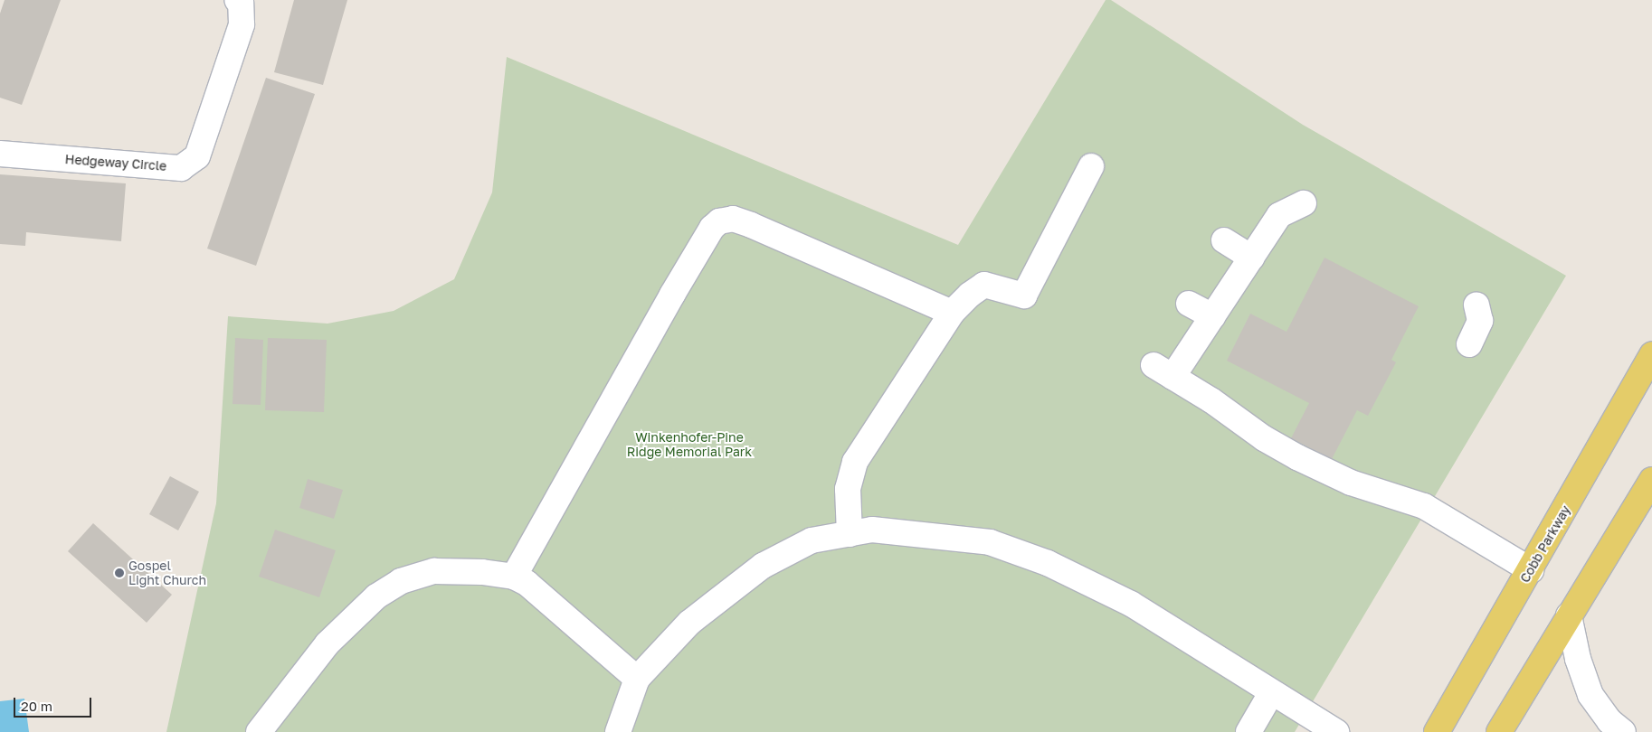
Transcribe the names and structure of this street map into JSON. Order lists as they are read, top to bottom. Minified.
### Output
{"streets":{"main road":["Cobb Parkway"],"street":["Hedgeway Circle"]},"parks":["Winkenhofer-Pine Ridge Memorial Park"],"places":["Gospel Light Church"],"scale_bar":"20 m"}
